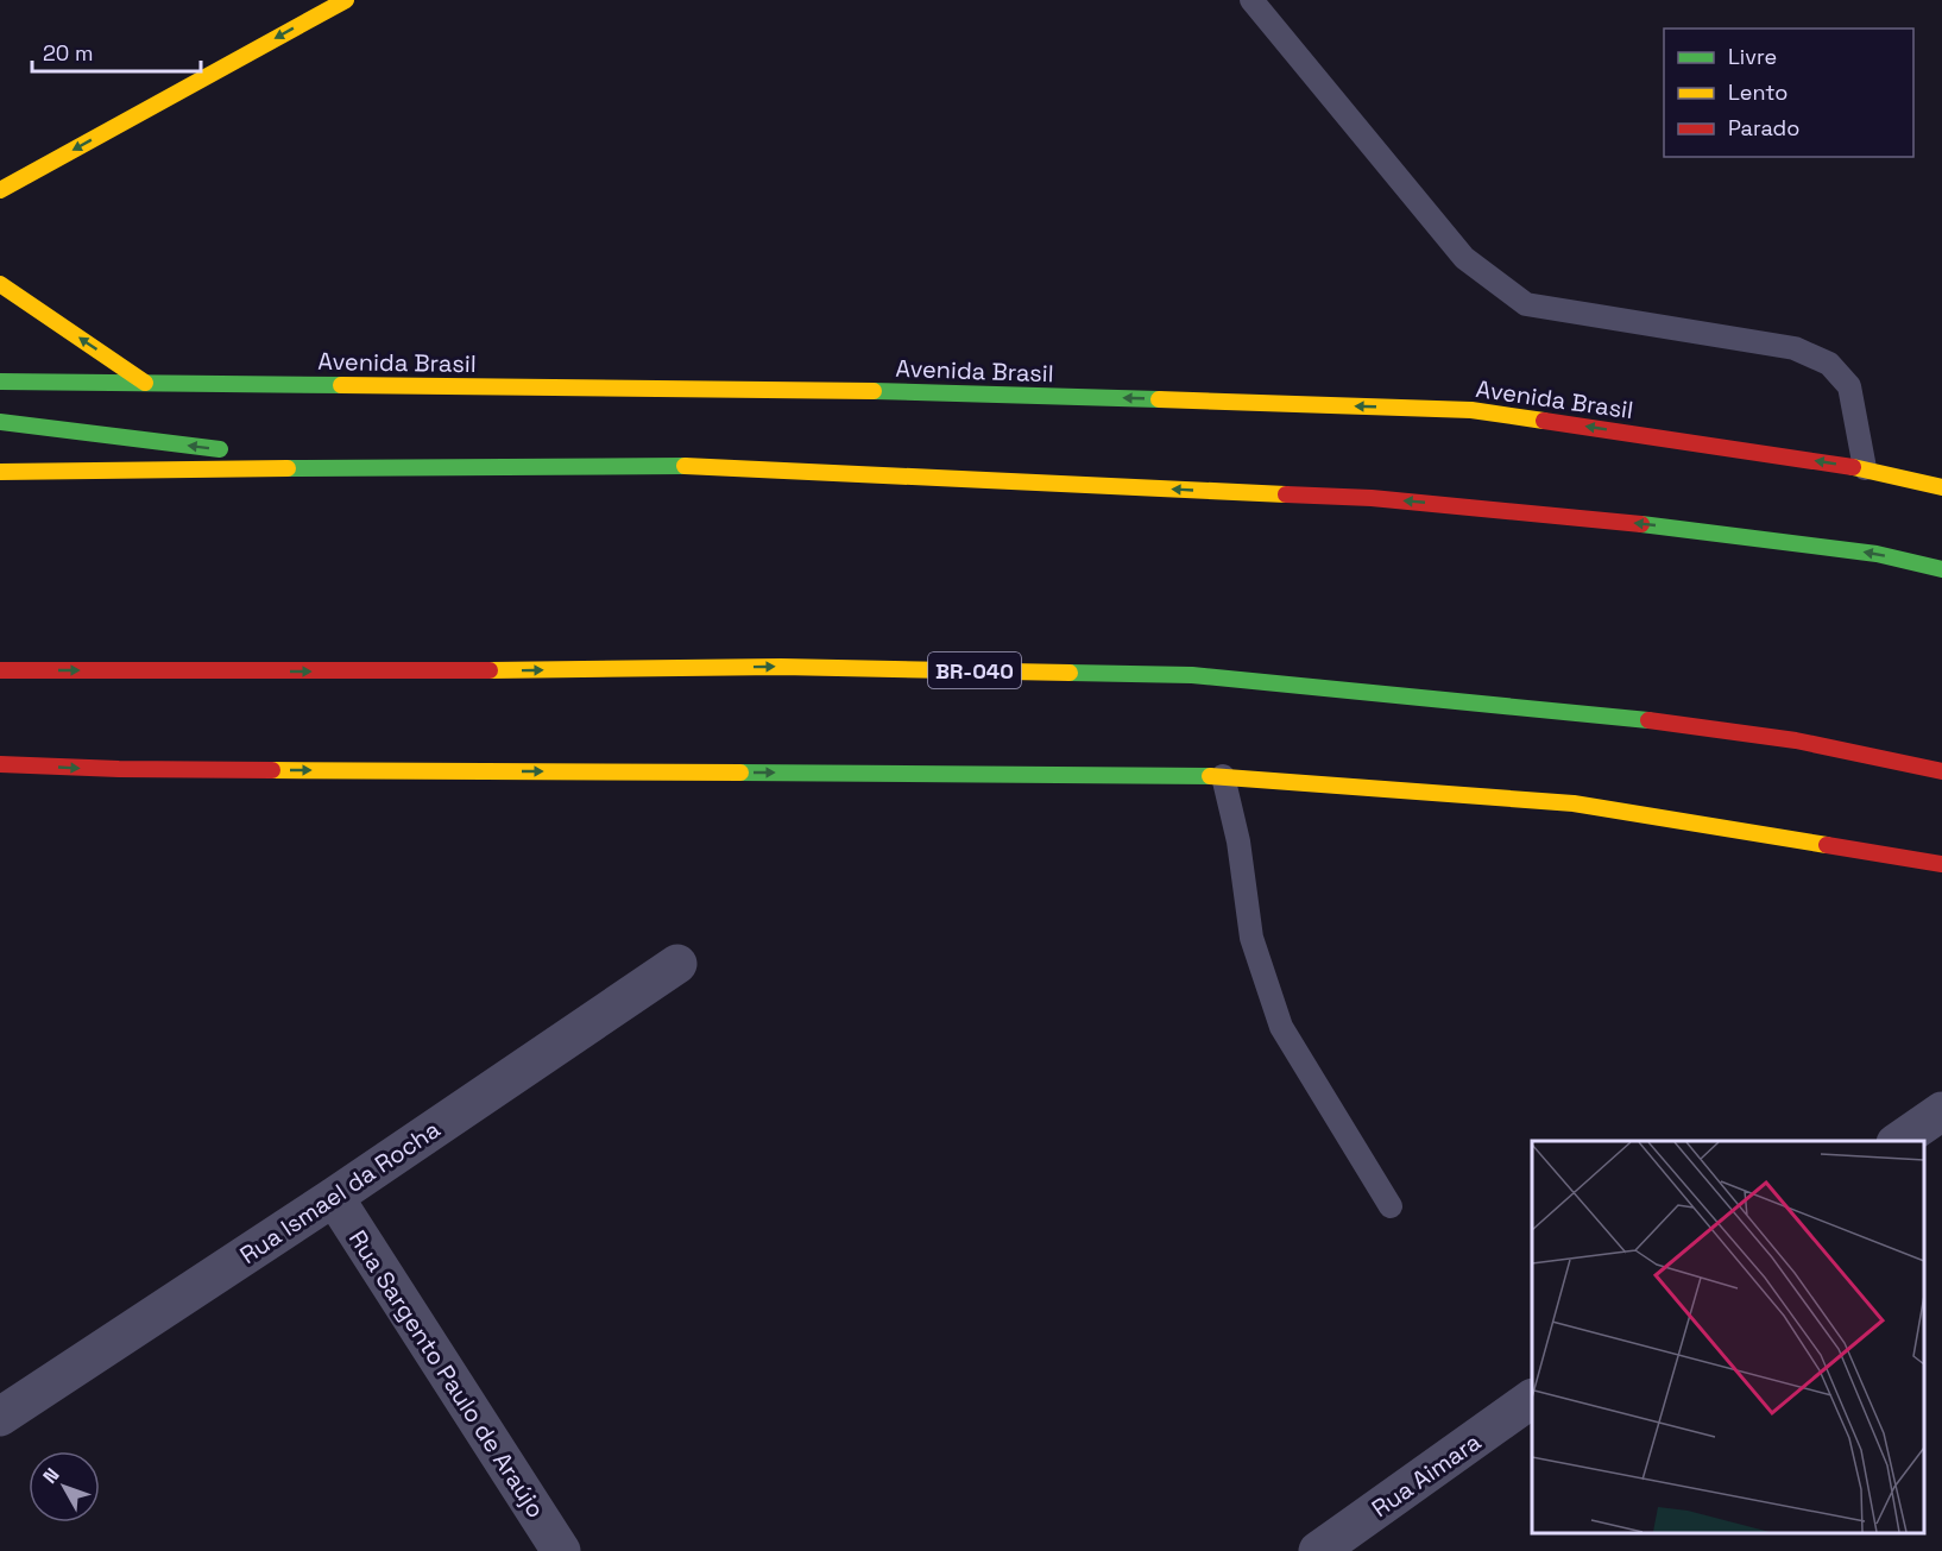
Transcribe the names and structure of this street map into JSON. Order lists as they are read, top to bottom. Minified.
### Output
{"streets":{"highway":["Avenida Brasil","BR-040"],"street":["Rua Ismael da Rocha","Rua Sargento Paulo de Araújo","Rua Aimara"]},"crossings":[["Rua Ismael da Rocha","Rua Sargento Paulo de Araújo"]],"legend":["Livre","Lento","Parado"],"scale_bar":"20 m","north":"top left"}
